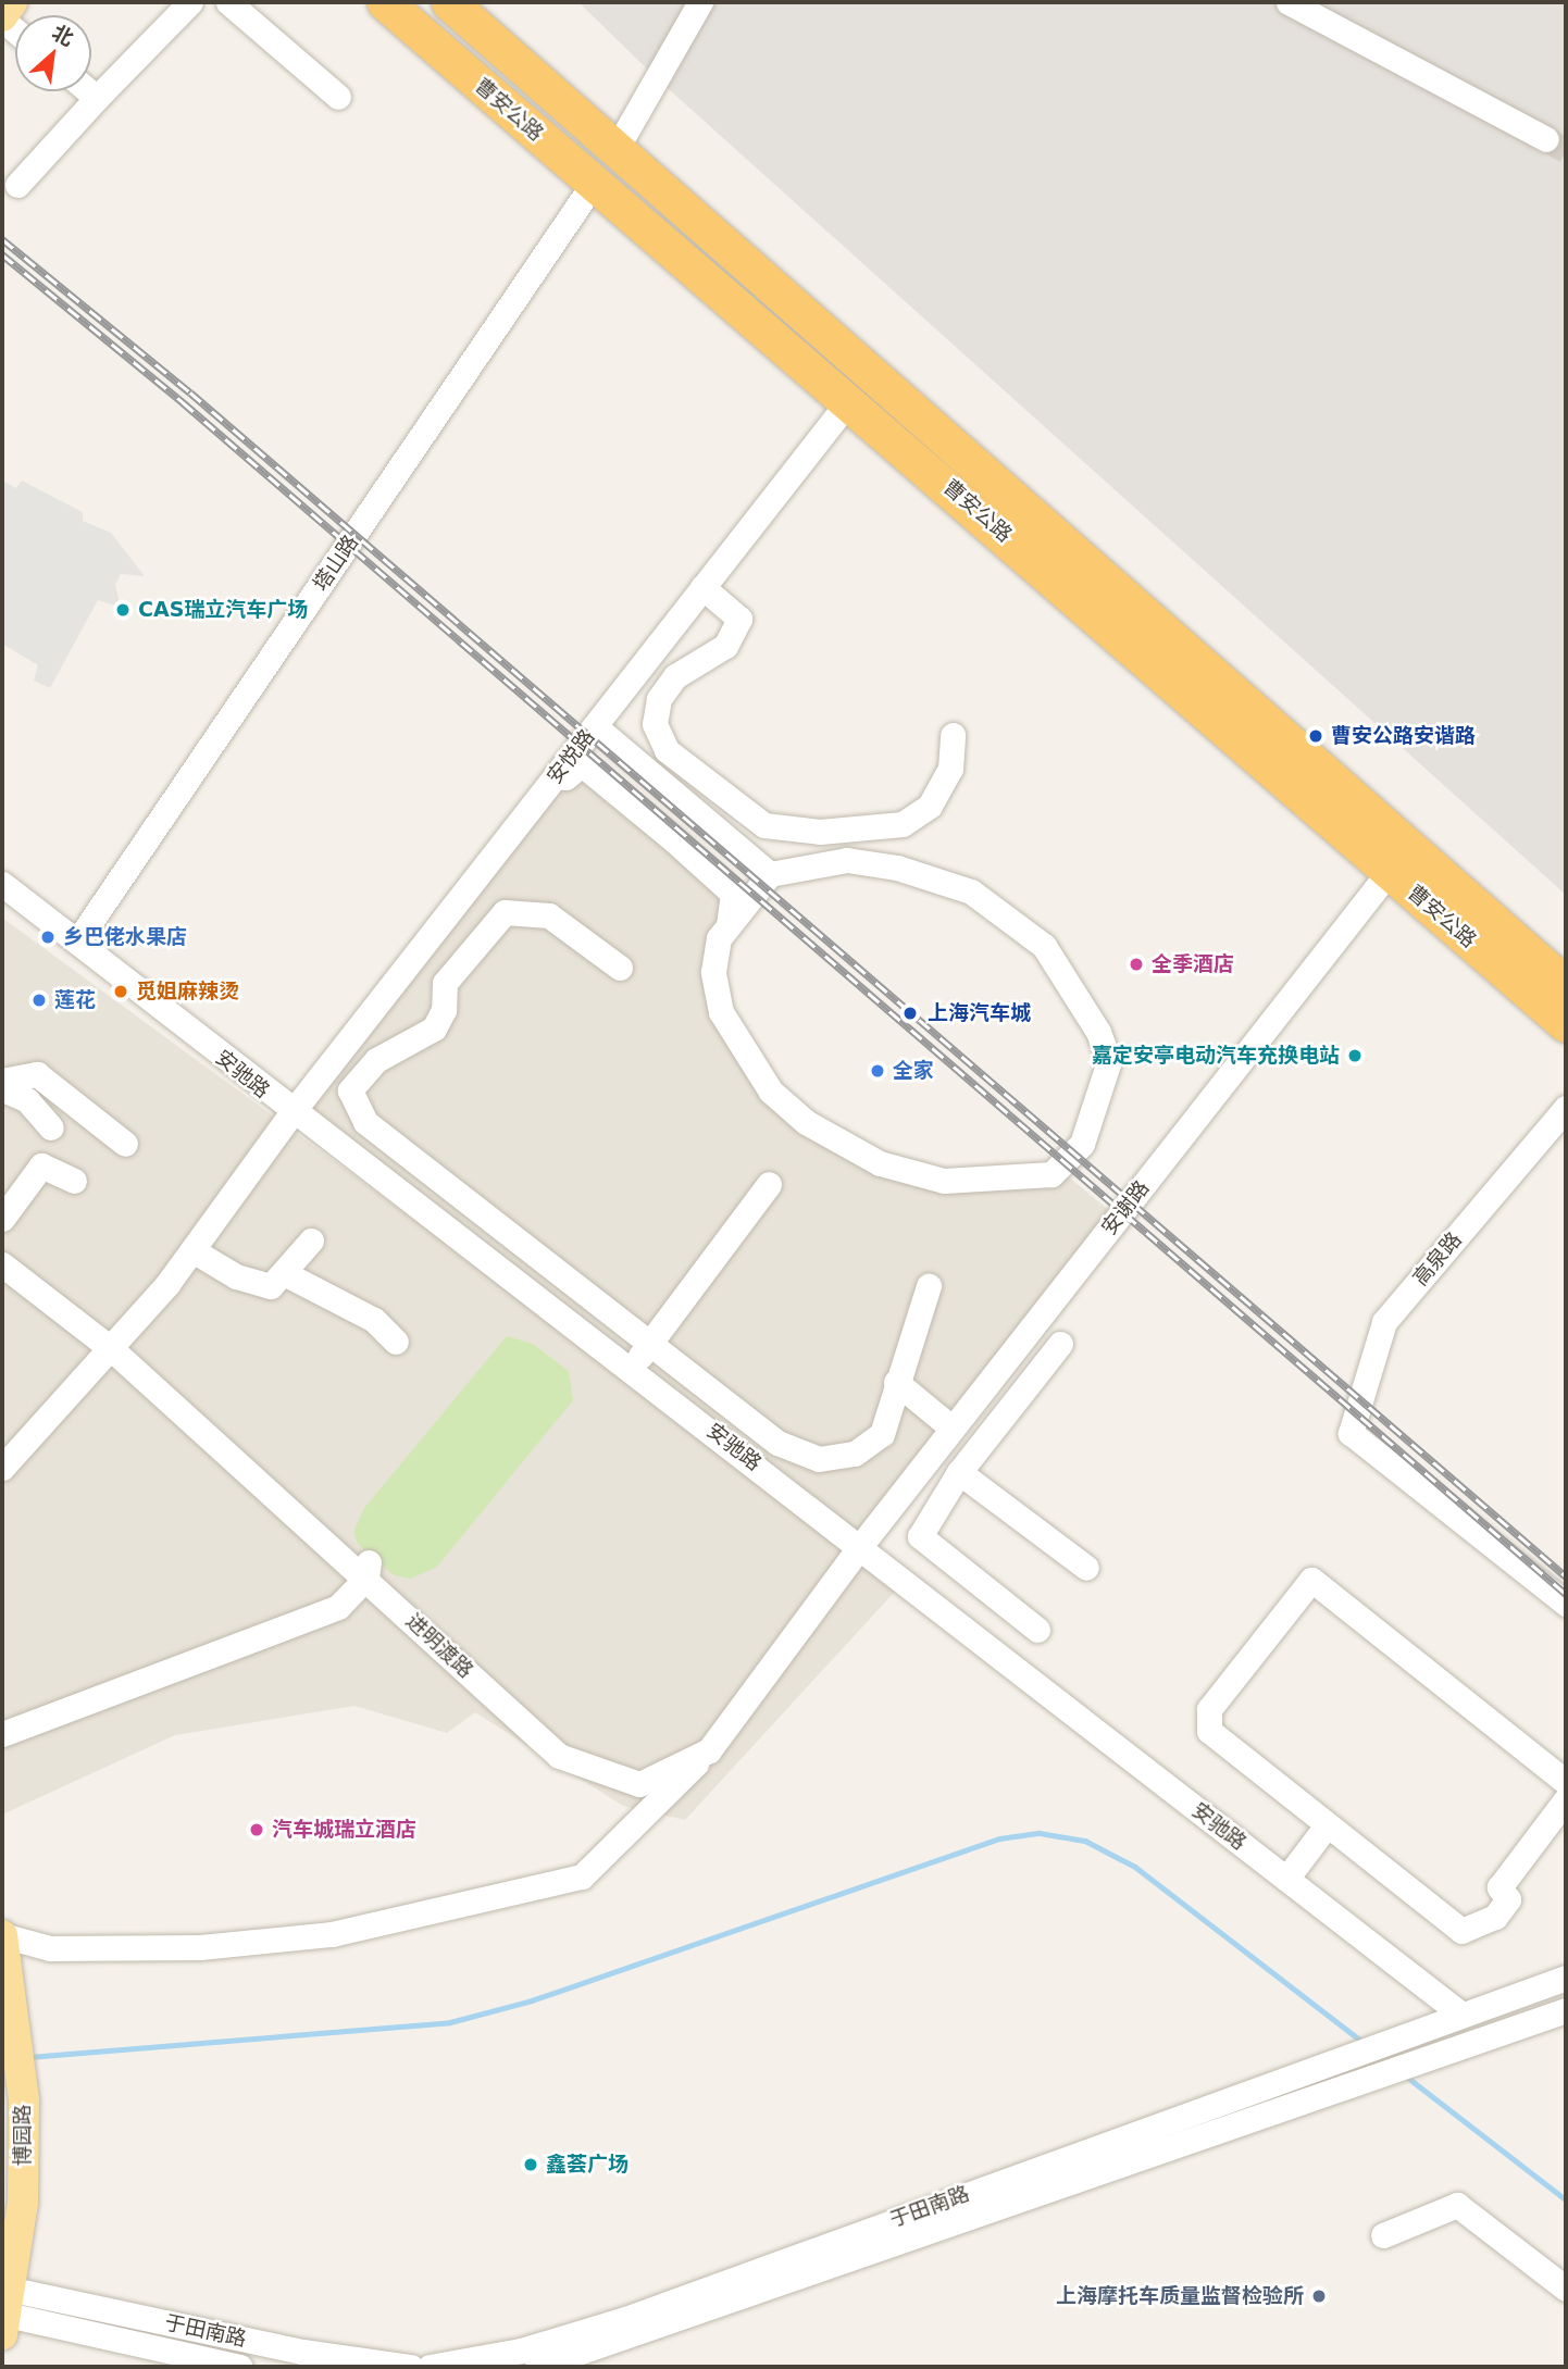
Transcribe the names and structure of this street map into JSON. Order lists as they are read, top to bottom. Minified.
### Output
{"streets":{"highway":["曹安公路"],"main road":["博园路"],"street":["塔山路","安悦路","安驰路","安谢路","高泉路","进明渡路","于田南路"]},"crossings":[["曹安公路","塔山路"],["曹安公路","安悦路"],["曹安公路","安谢路"],["塔山路","安驰路"],["安悦路","安驰路"],["安悦路","进明渡路"],["安驰路","安谢路"],["安驰路","进明渡路"],["安驰路","于田南路"],["安谢路","进明渡路"],["博园路","于田南路"]],"places":["CAS瑞立汽车广场","曹安公路安谐路","乡巴佬水果店","全季酒店","觅姐麻辣烫","莲花","上海汽车城","嘉定安亭电动汽车充换电站","全家","汽车城瑞立酒店","鑫荟广场","上海摩托车质量监督检验所"],"north":"top right"}
